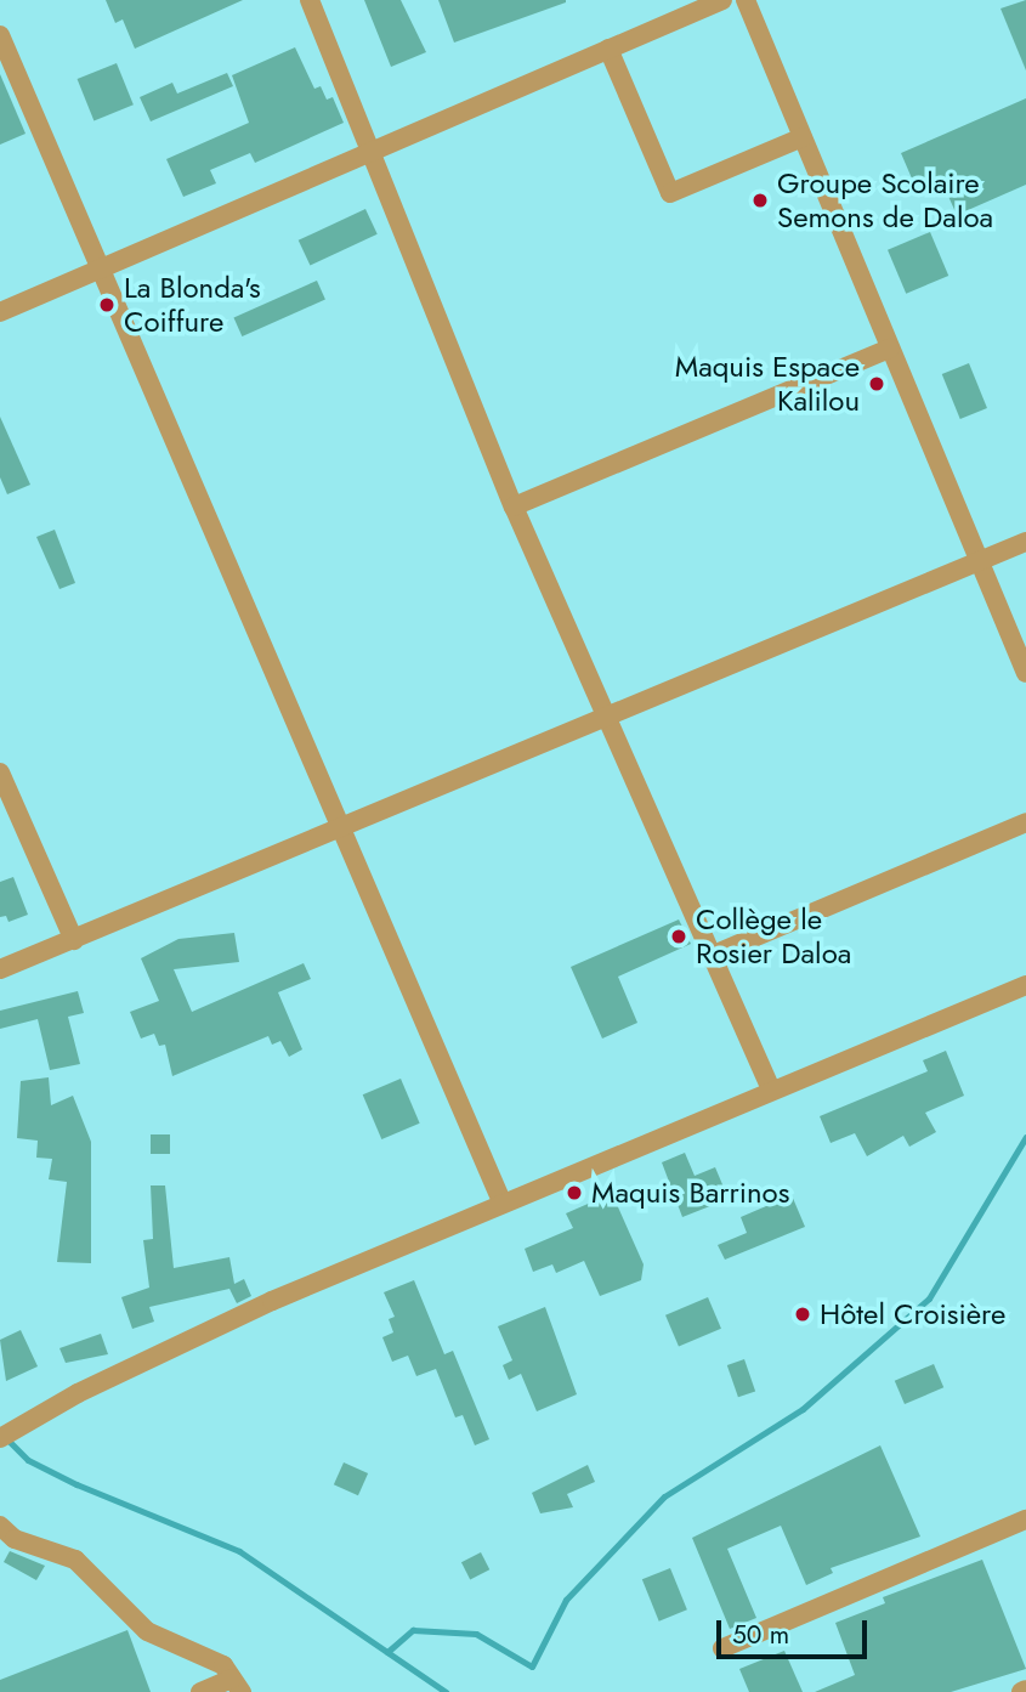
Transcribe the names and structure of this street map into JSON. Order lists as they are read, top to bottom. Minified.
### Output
{"places":["Groupe Scolaire Semons de Daloa","La Blonda's Coiffure","Maquis Espace Kalilou","Collège le Rosier Daloa","Maquis Barrinos","Hôtel Croisière"],"scale_bar":"50 m"}
